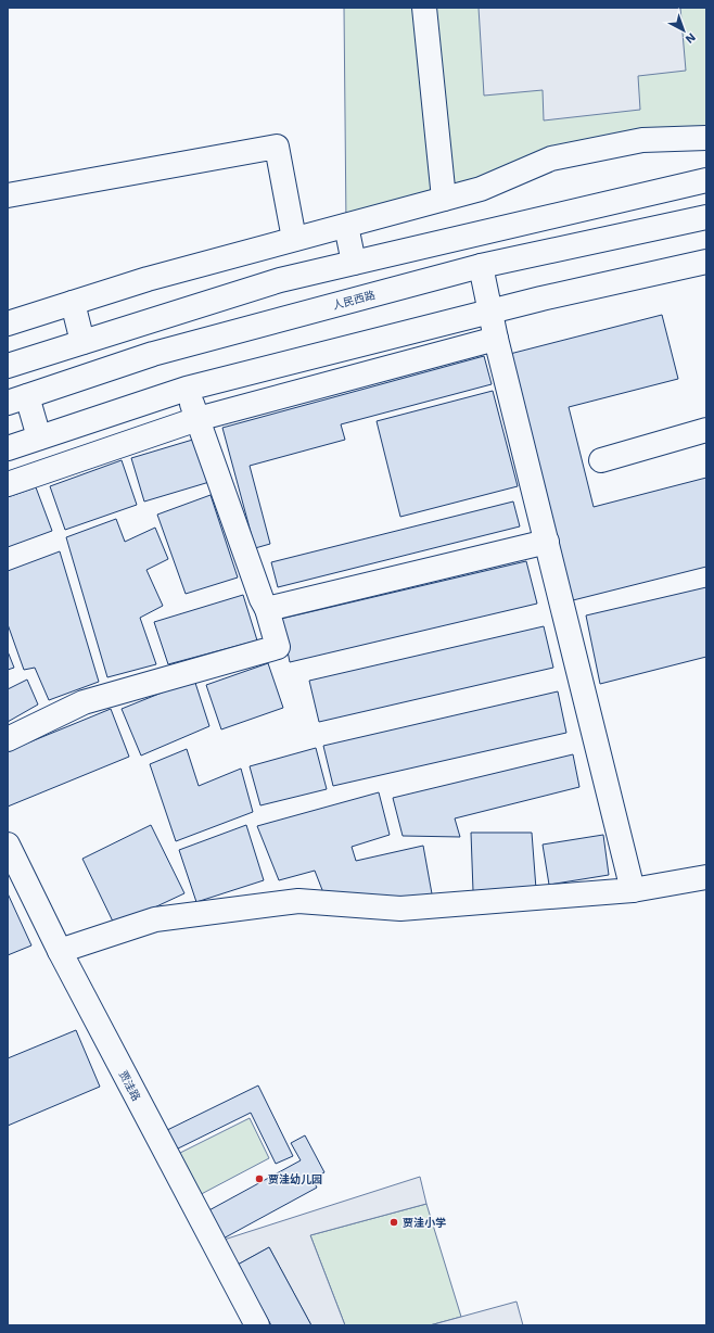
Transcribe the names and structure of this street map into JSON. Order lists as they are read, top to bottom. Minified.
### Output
{"streets":{"street":["人民西路","贾洼路"]},"places":["贾洼幼儿园","贾洼小学"],"north":"bottom right"}
